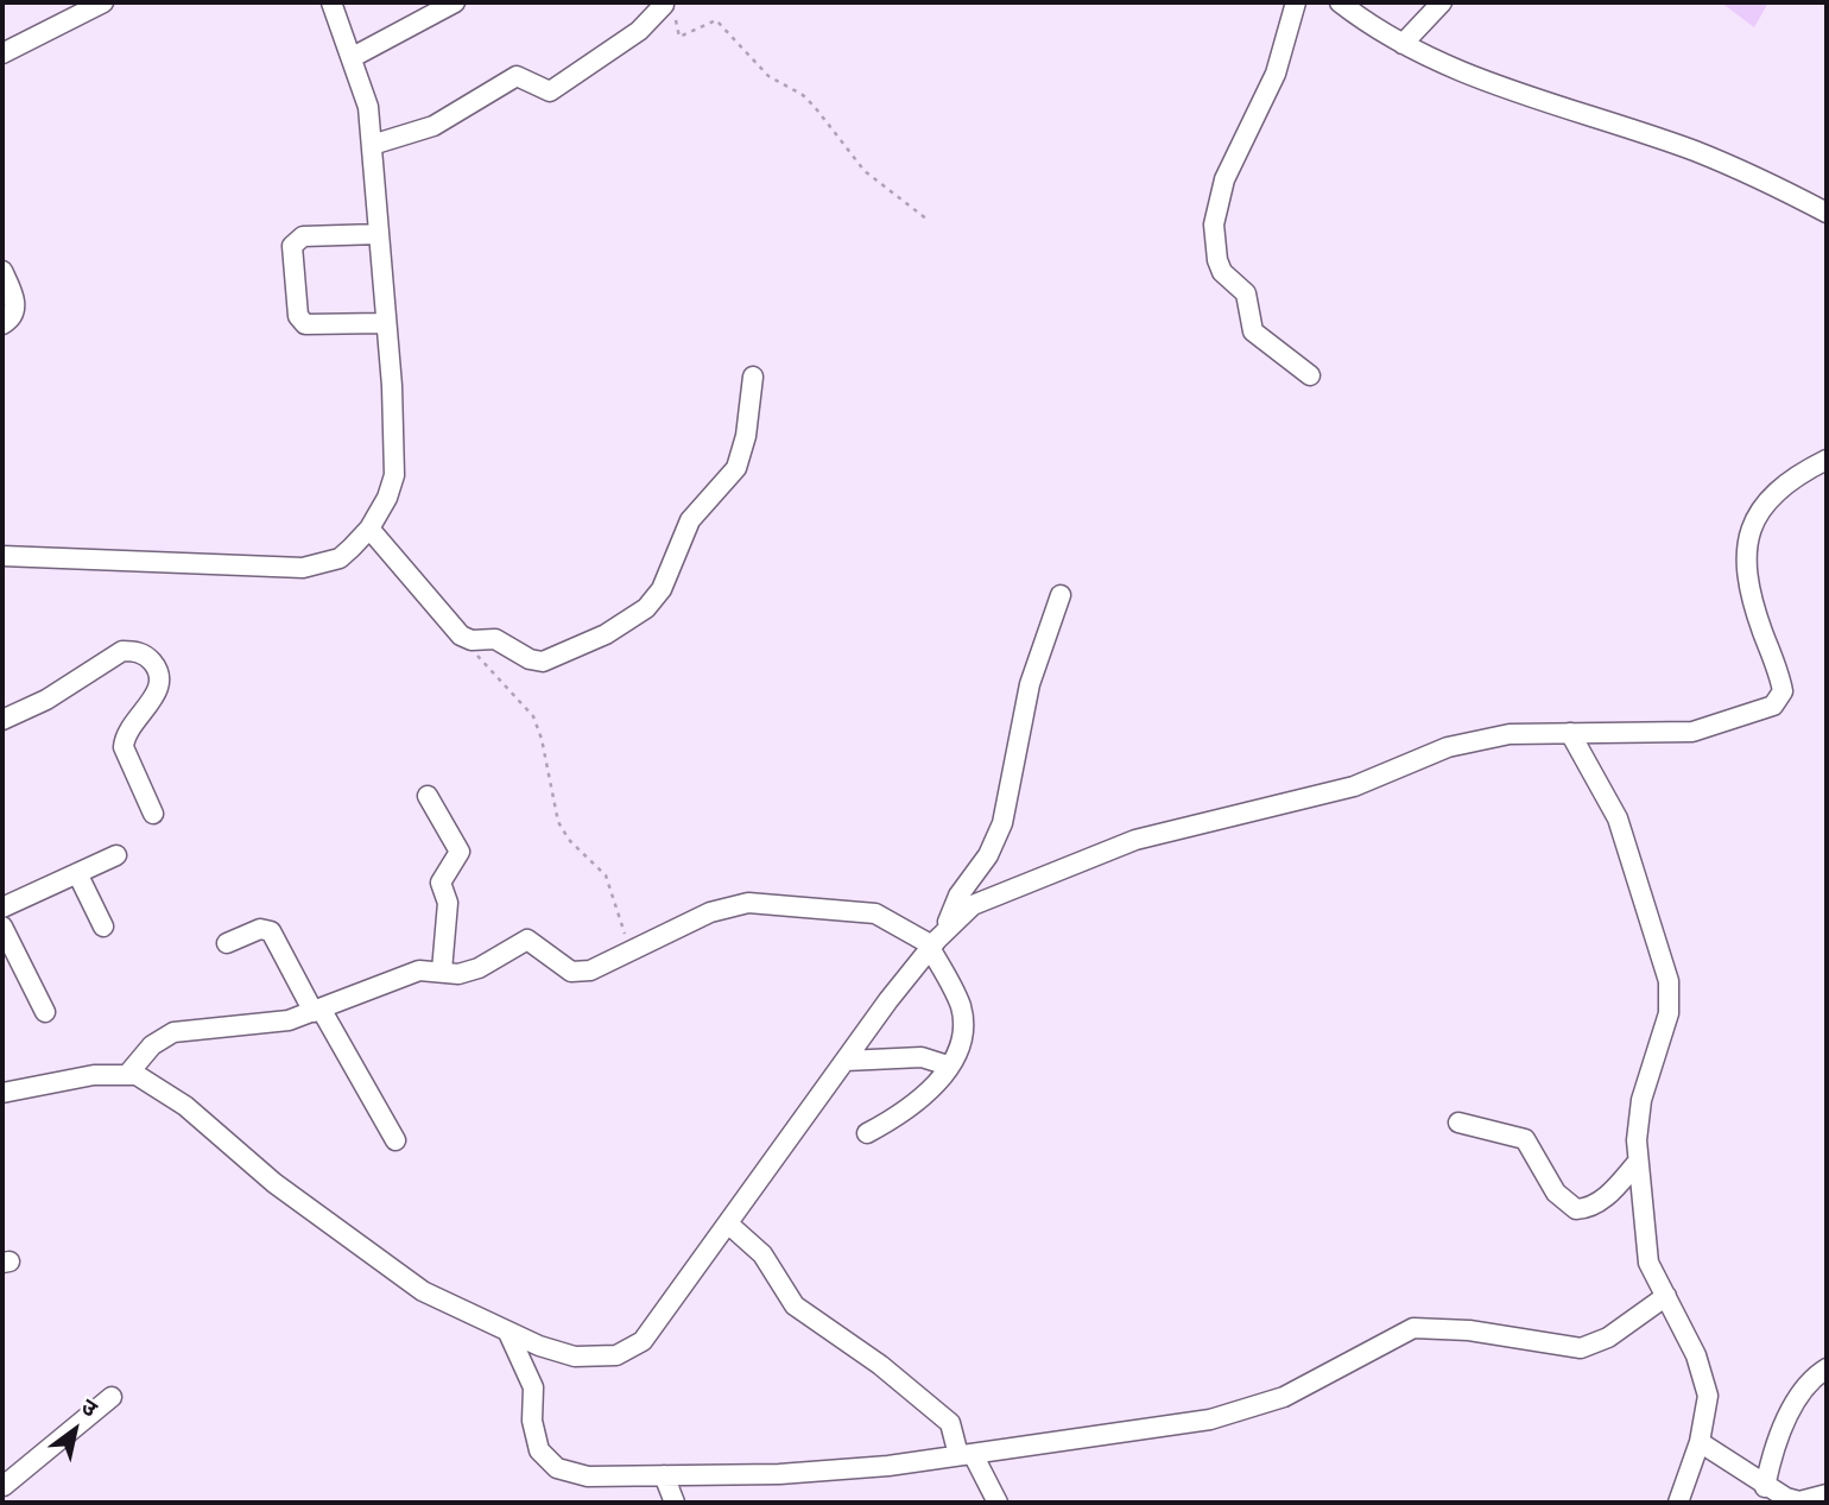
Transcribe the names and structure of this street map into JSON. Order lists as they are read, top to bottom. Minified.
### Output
{"north":"top right"}
